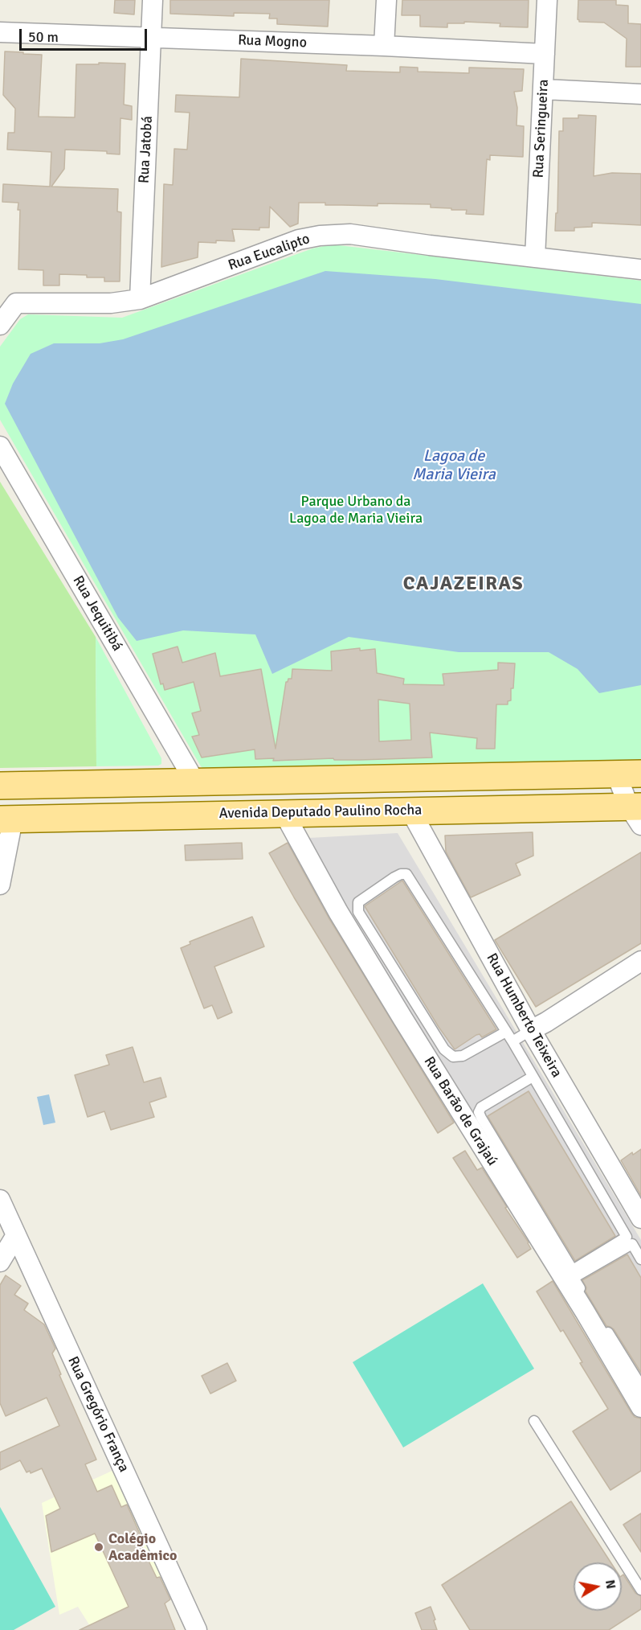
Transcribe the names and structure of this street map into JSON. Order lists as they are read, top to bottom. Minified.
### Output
{"streets":{"main road":["Avenida Deputado Paulino Rocha"],"street":["Rua Mogno","Rua Seringueira","Rua Jatobá","Rua Eucalipto","Rua Jequitibá","Rua Humberto Teixeira","Rua Barão de Grajaú","Rua Gregório França"]},"crossings":[["Rua Mogno","Rua Seringueira"],["Rua Mogno","Rua Jatobá"],["Rua Seringueira","Rua Eucalipto"],["Rua Jatobá","Rua Eucalipto"],["Avenida Deputado Paulino Rocha","Rua Humberto Teixeira"],["Avenida Deputado Paulino Rocha","Rua Barão de Grajaú"]],"districts":["CAJAZEIRAS"],"water":["Lagoa de Maria Vieira"],"parks":["Parque Urbano da Lagoa de Maria Vieira"],"places":["Colégio Acadêmico"],"scale_bar":"50 m","north":"right"}
